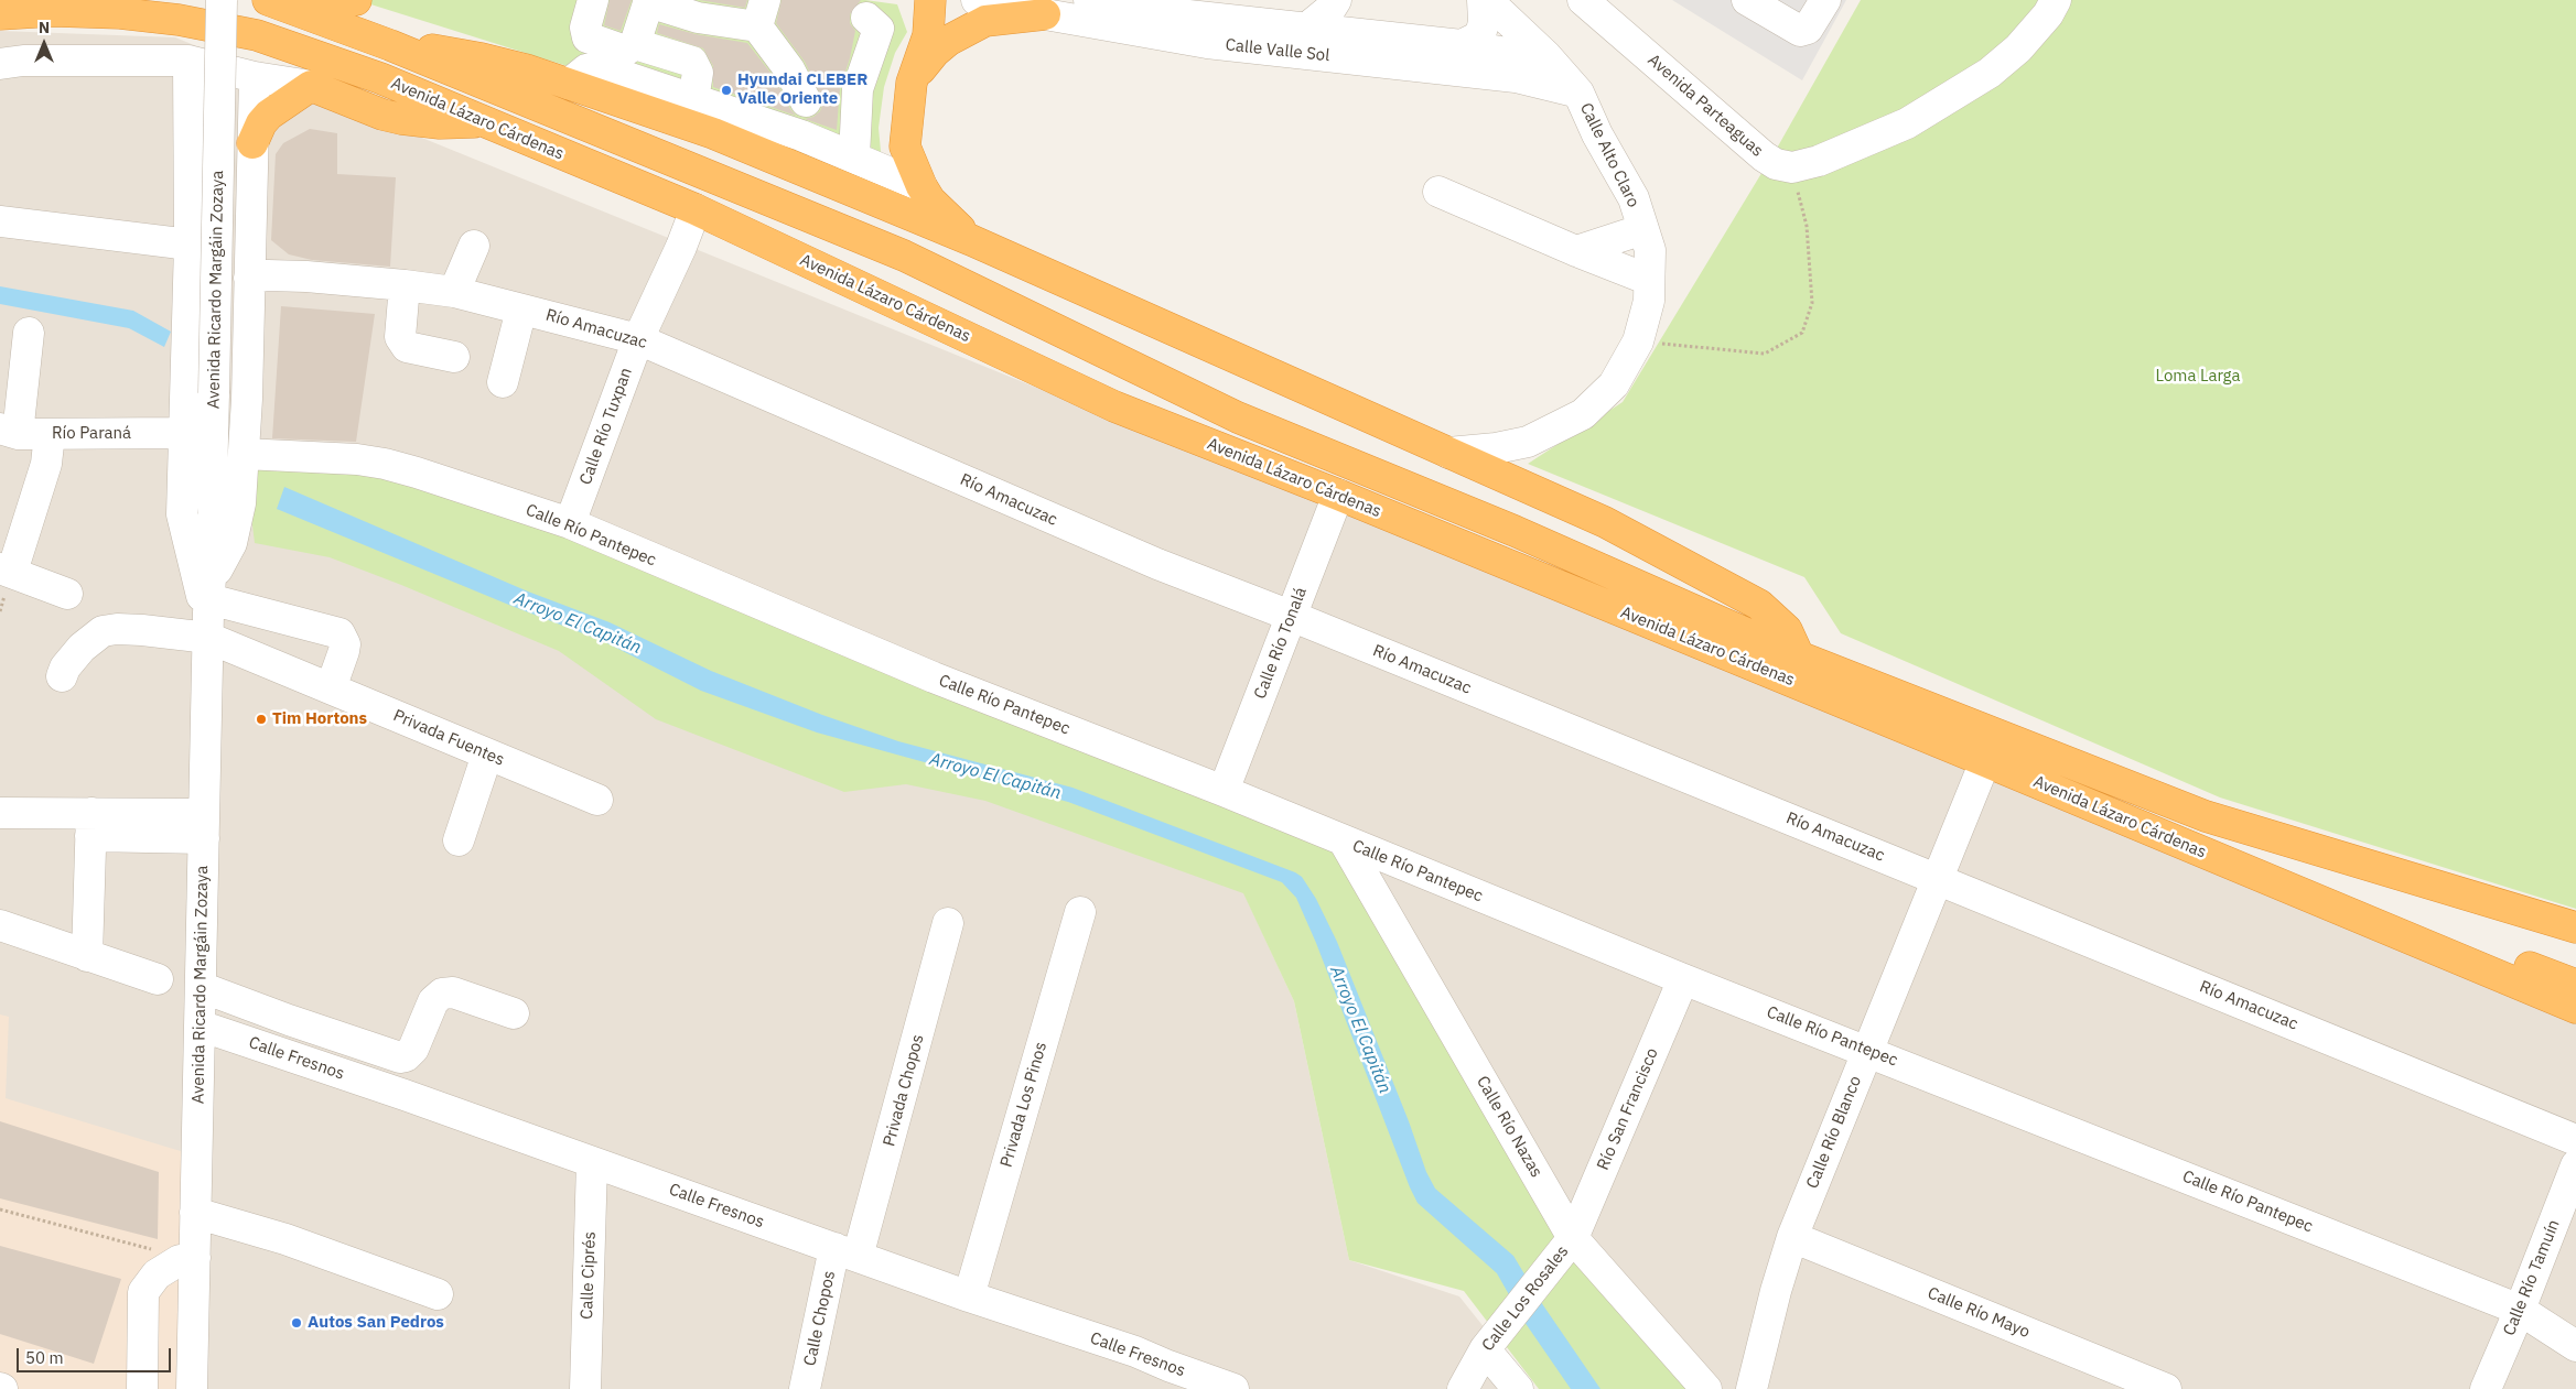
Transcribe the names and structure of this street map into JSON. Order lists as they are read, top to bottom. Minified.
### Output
{"streets":{"highway":["Avenida Lázaro Cárdenas"],"street":["Calle Valle Sol","Avenida Parteaguas","Calle Alto Claro","Avenida Ricardo Margáin Zozaya","Río Amacuzac","Calle Río Tuxpan","Río Paraná","Calle Río Pantepec","Calle Río Tonalá","Privada Fuentes","Calle Fresnos","Privada Chopos","Privada Los Pinos","Río San Francisco","Calle Río Nazas","Calle Río Blanco","Calle Ciprés","Calle Río Tamuín","Calle Los Rosales","Calle Río Mayo","Calle Chopos"]},"crossings":[["Calle Valle Sol","Calle Alto Claro"],["Avenida Lázaro Cárdenas","Calle Río Tuxpan"],["Avenida Lázaro Cárdenas","Calle Río Tonalá"],["Avenida Lázaro Cárdenas","Calle Río Blanco"],["Avenida Ricardo Margáin Zozaya","Río Amacuzac"],["Avenida Ricardo Margáin Zozaya","Calle Río Pantepec"],["Avenida Ricardo Margáin Zozaya","Privada Fuentes"],["Avenida Ricardo Margáin Zozaya","Calle Fresnos"],["Río Amacuzac","Calle Río Tuxpan"],["Río Amacuzac","Calle Río Tonalá"],["Río Amacuzac","Calle Río Blanco"],["Calle Río Tuxpan","Calle Río Pantepec"],["Calle Río Pantepec","Calle Río Tonalá"],["Calle Río Pantepec","Río San Francisco"],["Calle Río Pantepec","Calle Río Nazas"],["Calle Río Pantepec","Calle Río Blanco"],["Calle Río Pantepec","Calle Río Tamuín"],["Calle Fresnos","Privada Chopos"],["Calle Fresnos","Privada Los Pinos"],["Calle Fresnos","Calle Ciprés"],["Calle Fresnos","Calle Chopos"],["Privada Chopos","Calle Chopos"],["Río San Francisco","Calle Río Nazas"],["Río San Francisco","Calle Los Rosales"],["Calle Río Nazas","Calle Los Rosales"],["Calle Río Blanco","Calle Río Mayo"]],"water":["Arroyo El Capitán"],"parks":["Loma Larga"],"places":["Hyundai CLEBER Valle Oriente","Tim Hortons","Autos San Pedros"],"scale_bar":"50 m","north":"top"}
